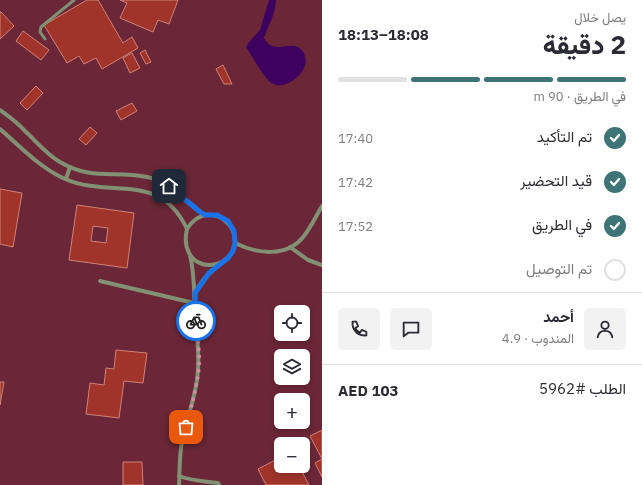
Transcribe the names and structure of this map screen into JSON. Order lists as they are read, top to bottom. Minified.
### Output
{"page":{"heading":["2 دقيقة","يصل خلال","18:08–18:13"],"panel":["أحمد","المندوب · 4.9","الطلب #5962","AED 103"],"bar":"في الطريق · 90 m","list":[["تم التأكيد","17:40"],["قيد التحضير","17:42"],["في الطريق","17:52"],"تم التوصيل"],"map_buttons":["+","−"]}}
